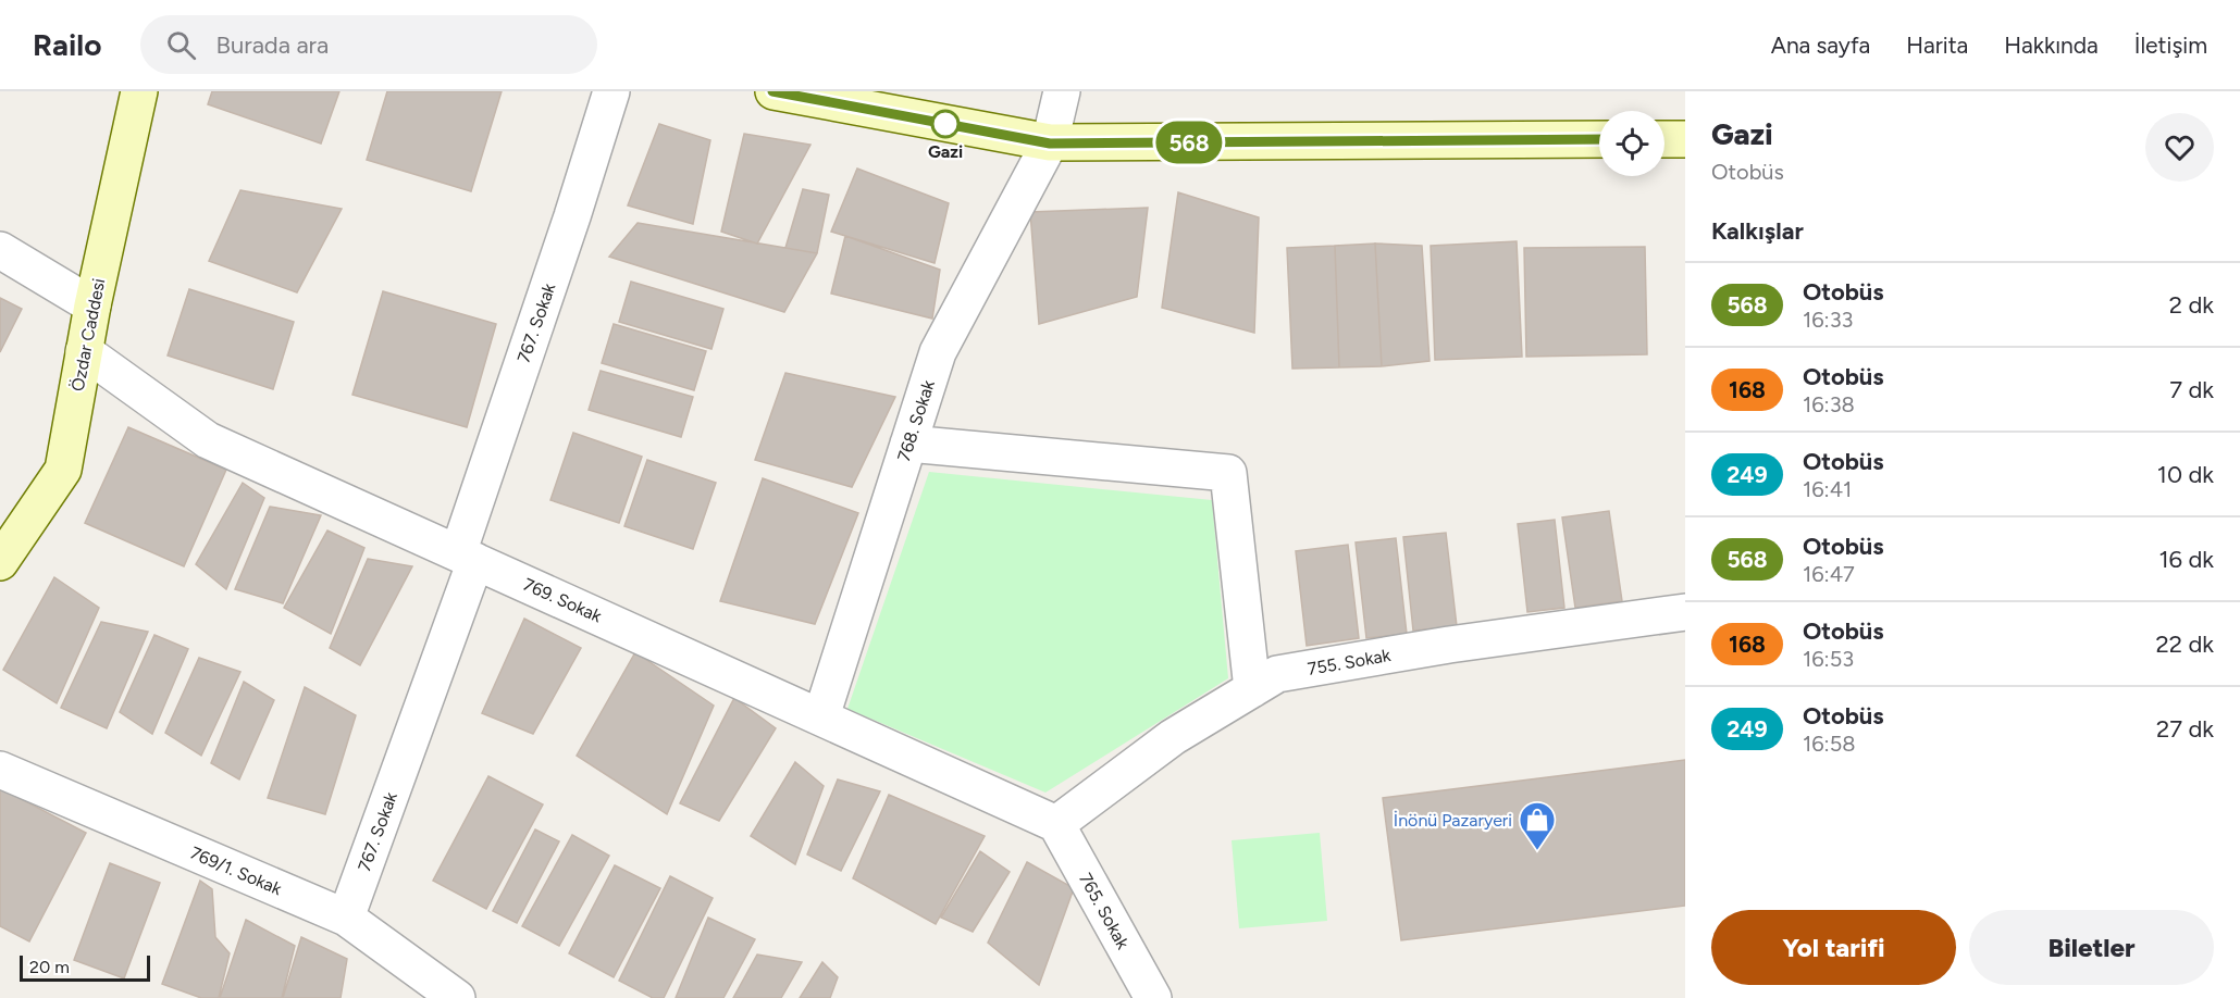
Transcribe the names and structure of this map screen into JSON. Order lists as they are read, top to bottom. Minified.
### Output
{"streets":{"main road":["Özdar Caddesi"],"street":["767. Sokak","768. Sokak","769. Sokak","755. Sokak","769/1. Sokak","765. Sokak"]},"crossings":[["767. Sokak","769. Sokak"],["767. Sokak","769/1. Sokak"],["Özdar Caddesi","769. Sokak"],["768. Sokak","769. Sokak"],["769. Sokak","755. Sokak"],["769. Sokak","765. Sokak"],["755. Sokak","765. Sokak"]],"places":{"other":["Gazi"],"shop":["İnönü Pazaryeri"]},"lines":["bus line 568"],"scale_bar":"20 m","page":{"header":"Railo","search":"Burada ara","nav":["Ana sayfa","Harita","Hakkında","İletişim"],"on_map":"568","heading":[["Gazi","Otobüs"],"Kalkışlar"],"list":[{"mark":"568","name":"Otobüs","note":"16:33","value":"2 dk"},{"mark":"168","name":"Otobüs","note":"16:38","value":"7 dk"},{"mark":"249","name":"Otobüs","note":"16:41","value":"10 dk"},{"mark":"568","name":"Otobüs","note":"16:47","value":"16 dk"},{"mark":"168","name":"Otobüs","note":"16:53","value":"22 dk"},{"mark":"249","name":"Otobüs","note":"16:58","value":"27 dk"}],"buttons":["Yol tarifi","Biletler"],"scale":"20 m"}}
